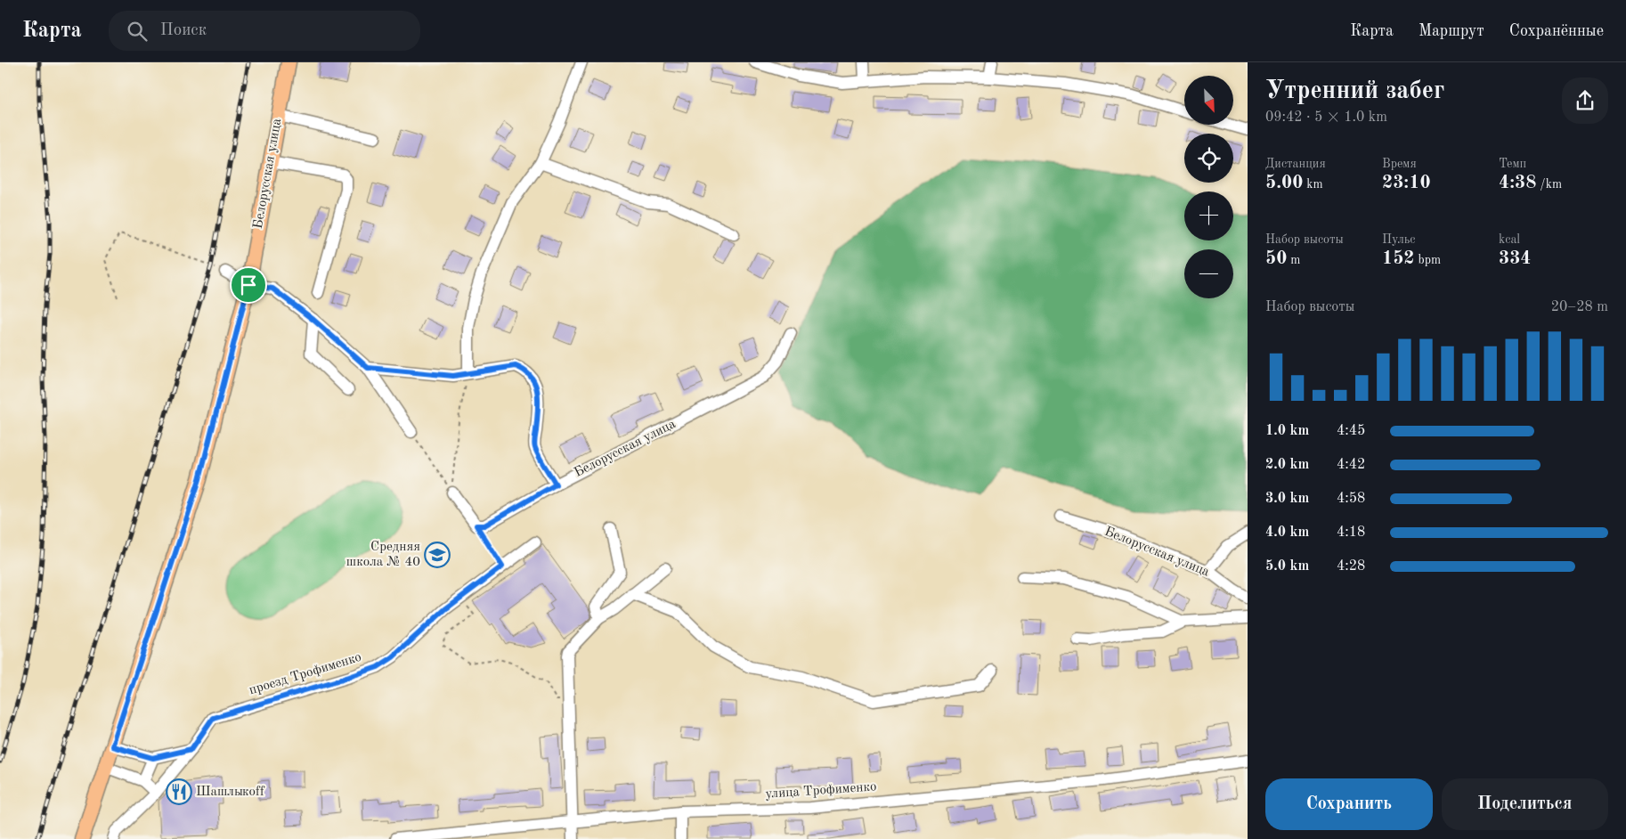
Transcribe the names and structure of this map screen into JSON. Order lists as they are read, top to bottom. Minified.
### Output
{"streets":{"main road":["Белорусская улица"],"street":["проезд Трофименко","улица Трофименко"]},"places":{"school or university":["Средняя школа № 40"],"restaurant":["Шашлыкоff"]},"north":"bottom right","page":{"header":"Карта","search":"Поиск","nav":["Карта","Маршрут","Сохранённые"],"heading":["Утренний забег","09:42 · 5 × 1.0 km"],"map_buttons":["+","−"],"stats":[["Дистанция","5.00 km"],["Время","23:10"],["Темп","4:38 /km"],["Набор высоты","50 m"],["Пульс","152 bpm"],["kcal","334"]],"chart":["Набор высоты","20–28 m"],"list":[{"name":"1.0 km","note":"4:45"},{"name":"2.0 km","note":"4:42"},{"name":"3.0 km","note":"4:58"},{"name":"4.0 km","note":"4:18"},{"name":"5.0 km","note":"4:28"}],"buttons":["Сохранить","Поделиться"]}}
